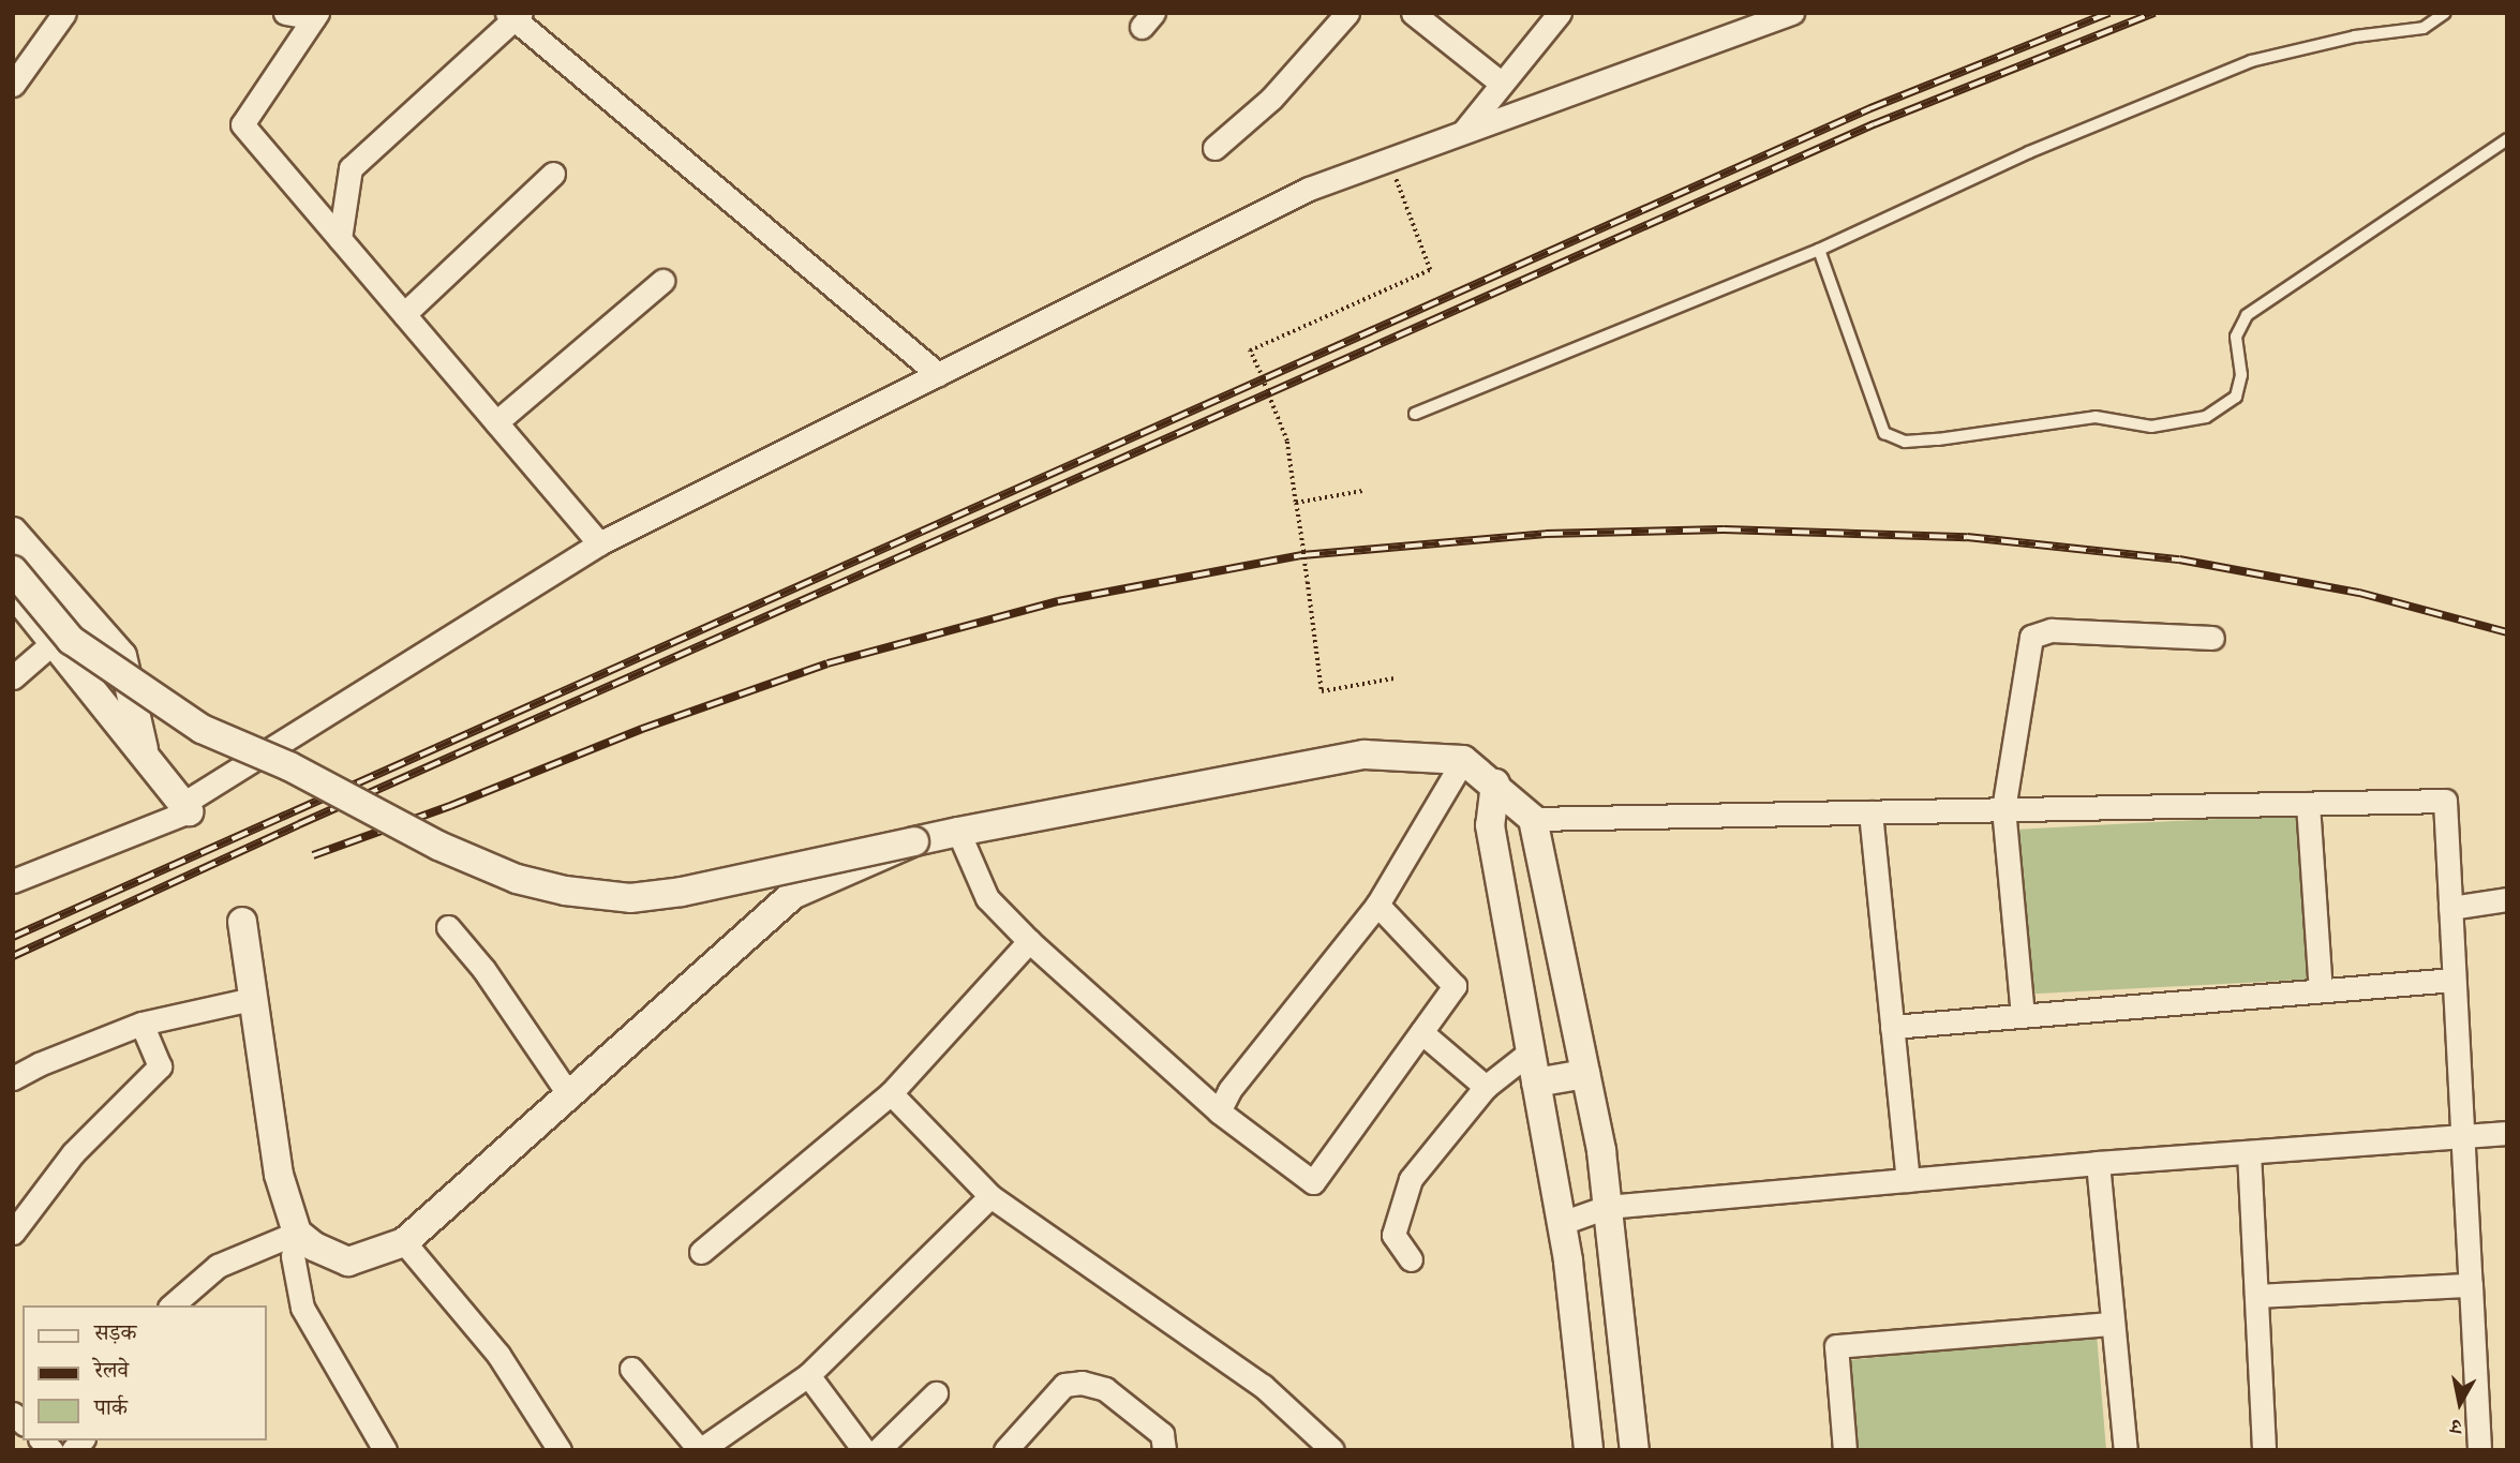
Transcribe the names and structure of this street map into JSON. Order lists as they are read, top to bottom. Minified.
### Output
{"legend":["सड़क","रेलवे","पार्क"],"north":"bottom"}
